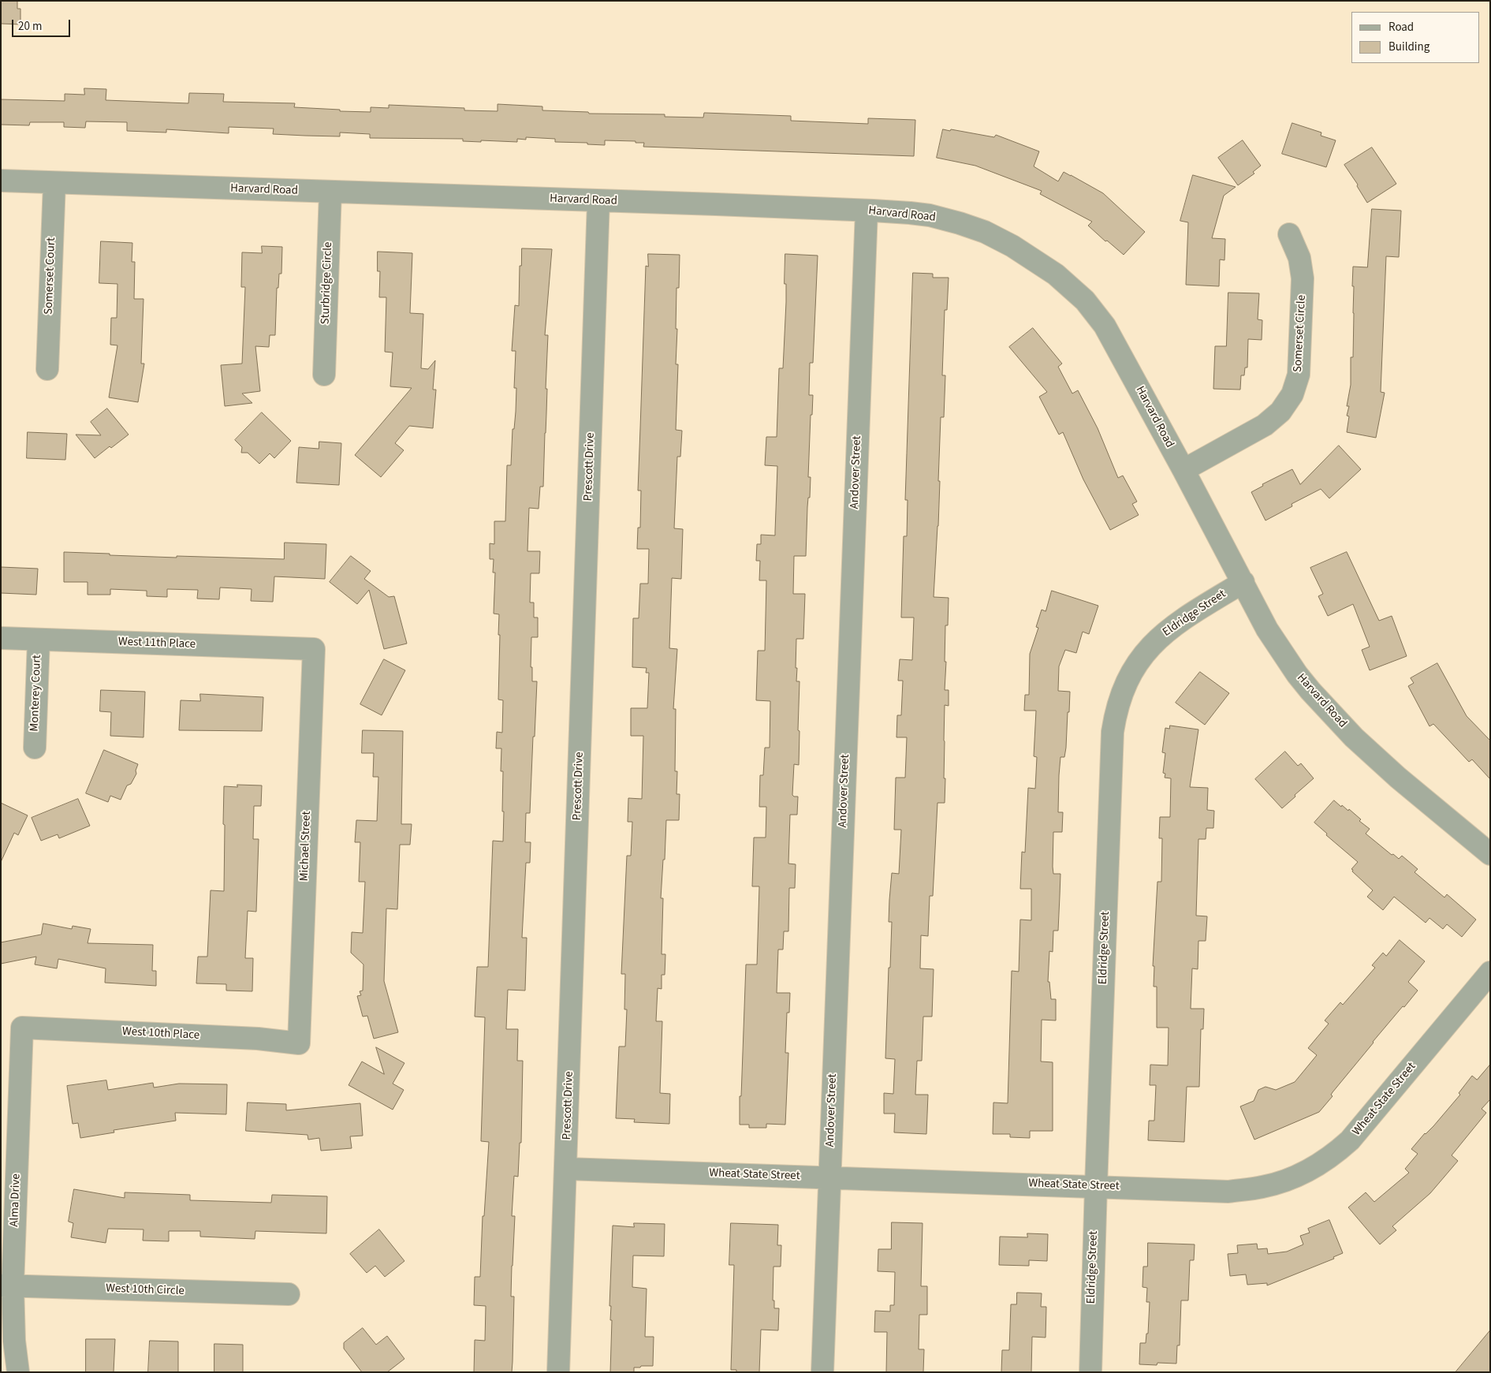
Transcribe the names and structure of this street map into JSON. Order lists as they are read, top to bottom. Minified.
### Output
{"streets":{"street":["Harvard Road","Somerset Court","Sturbridge Circle","Somerset Circle","Prescott Drive","Andover Street","Eldridge Street","West 11th Place","Monterey Court","Michael Street","West 10th Place","Wheat State Street","Alma Drive","West 10th Circle"]},"crossings":[["Harvard Road","Somerset Court"],["Harvard Road","Sturbridge Circle"],["Harvard Road","Somerset Circle"],["Harvard Road","Prescott Drive"],["Harvard Road","Andover Street"],["Harvard Road","Eldridge Street"],["Prescott Drive","Wheat State Street"],["Andover Street","Wheat State Street"],["Eldridge Street","Wheat State Street"],["West 11th Place","Monterey Court"],["West 11th Place","Michael Street"],["Michael Street","West 10th Place"],["West 10th Place","Alma Drive"],["Alma Drive","West 10th Circle"]],"legend":["Road","Building"],"scale_bar":"20 m"}
